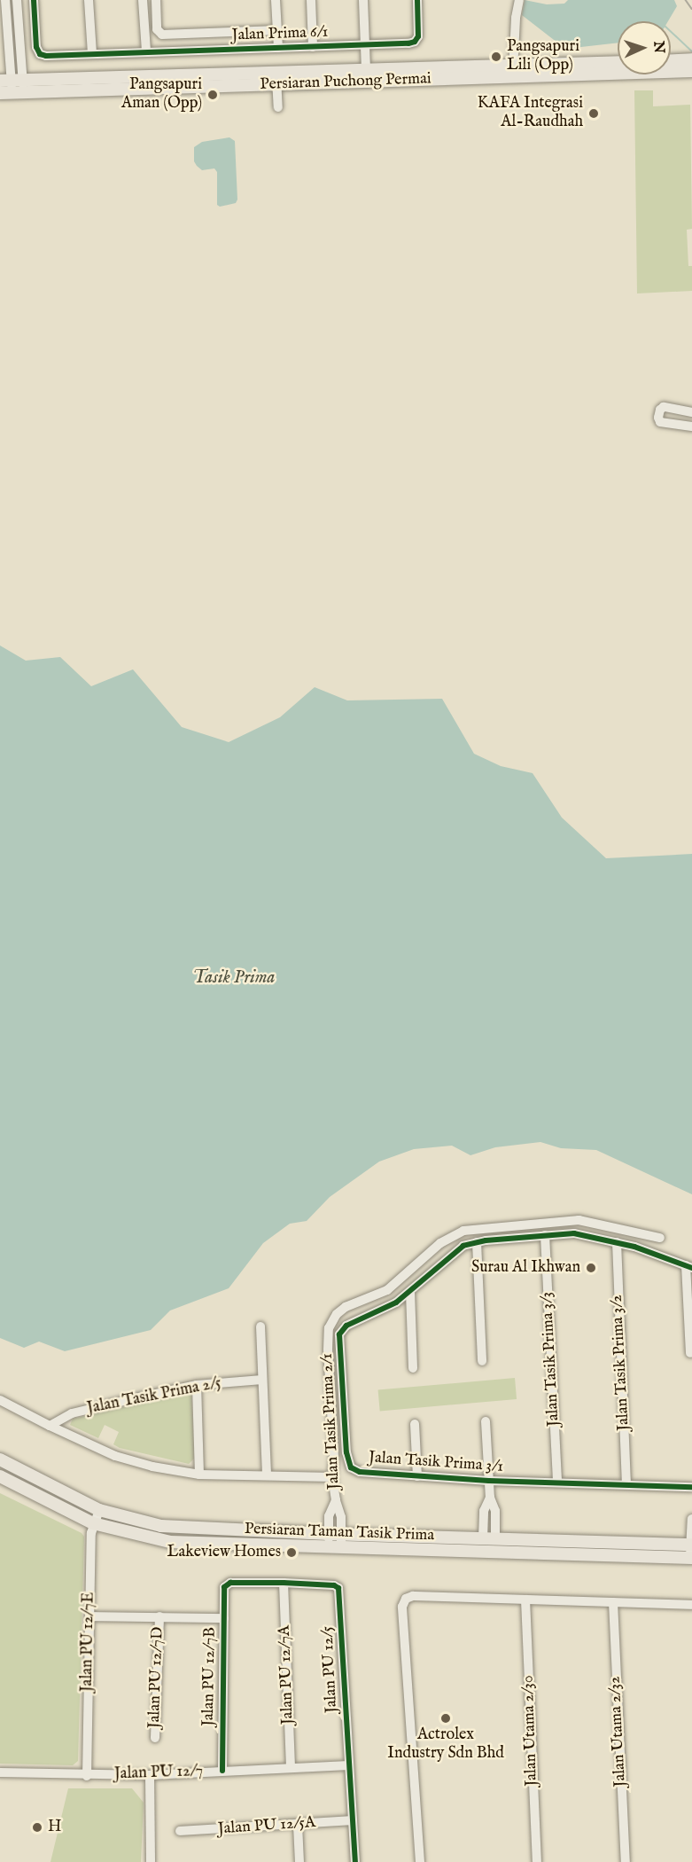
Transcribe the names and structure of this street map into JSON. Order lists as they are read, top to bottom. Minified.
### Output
{"streets":{"main road":["Persiaran Puchong Permai","Persiaran Taman Tasik Prima"],"street":["Jalan Prima 6/1","Jalan Tasik Prima 3/3","Jalan Tasik Prima 3/2","Jalan Tasik Prima 2/5","Jalan Tasik Prima 2/1","Jalan Tasik Prima 3/1","Jalan PU 12/7E","Jalan PU 12/5","Jalan PU 12/7A","Jalan PU 12/7B","Jalan PU 12/7D","Jalan Utama 2/30","Jalan Utama 2/32","Jalan PU 12/7","Jalan PU 12/5A"]},"crossings":[["Jalan Tasik Prima 3/3","Jalan Tasik Prima 3/1"],["Jalan Tasik Prima 3/2","Jalan Tasik Prima 3/1"],["Jalan Tasik Prima 2/1","Persiaran Taman Tasik Prima"],["Persiaran Taman Tasik Prima","Jalan PU 12/7E"],["Jalan PU 12/7E","Jalan PU 12/7"],["Jalan PU 12/5","Jalan PU 12/7A"],["Jalan PU 12/5","Jalan PU 12/7B"],["Jalan PU 12/5","Jalan PU 12/7"],["Jalan PU 12/5","Jalan PU 12/5A"],["Jalan PU 12/7A","Jalan PU 12/7"],["Jalan PU 12/7B","Jalan PU 12/7"]],"water":["Tasik Prima"],"places":["Pangsapuri Lili (Opp)","Pangsapuri Aman (Opp)","KAFA Integrasi Al-Raudhah","Surau Al Ikhwan","Lakeview Homes","Actrolex Industry Sdn Bhd","H"],"north":"right"}
